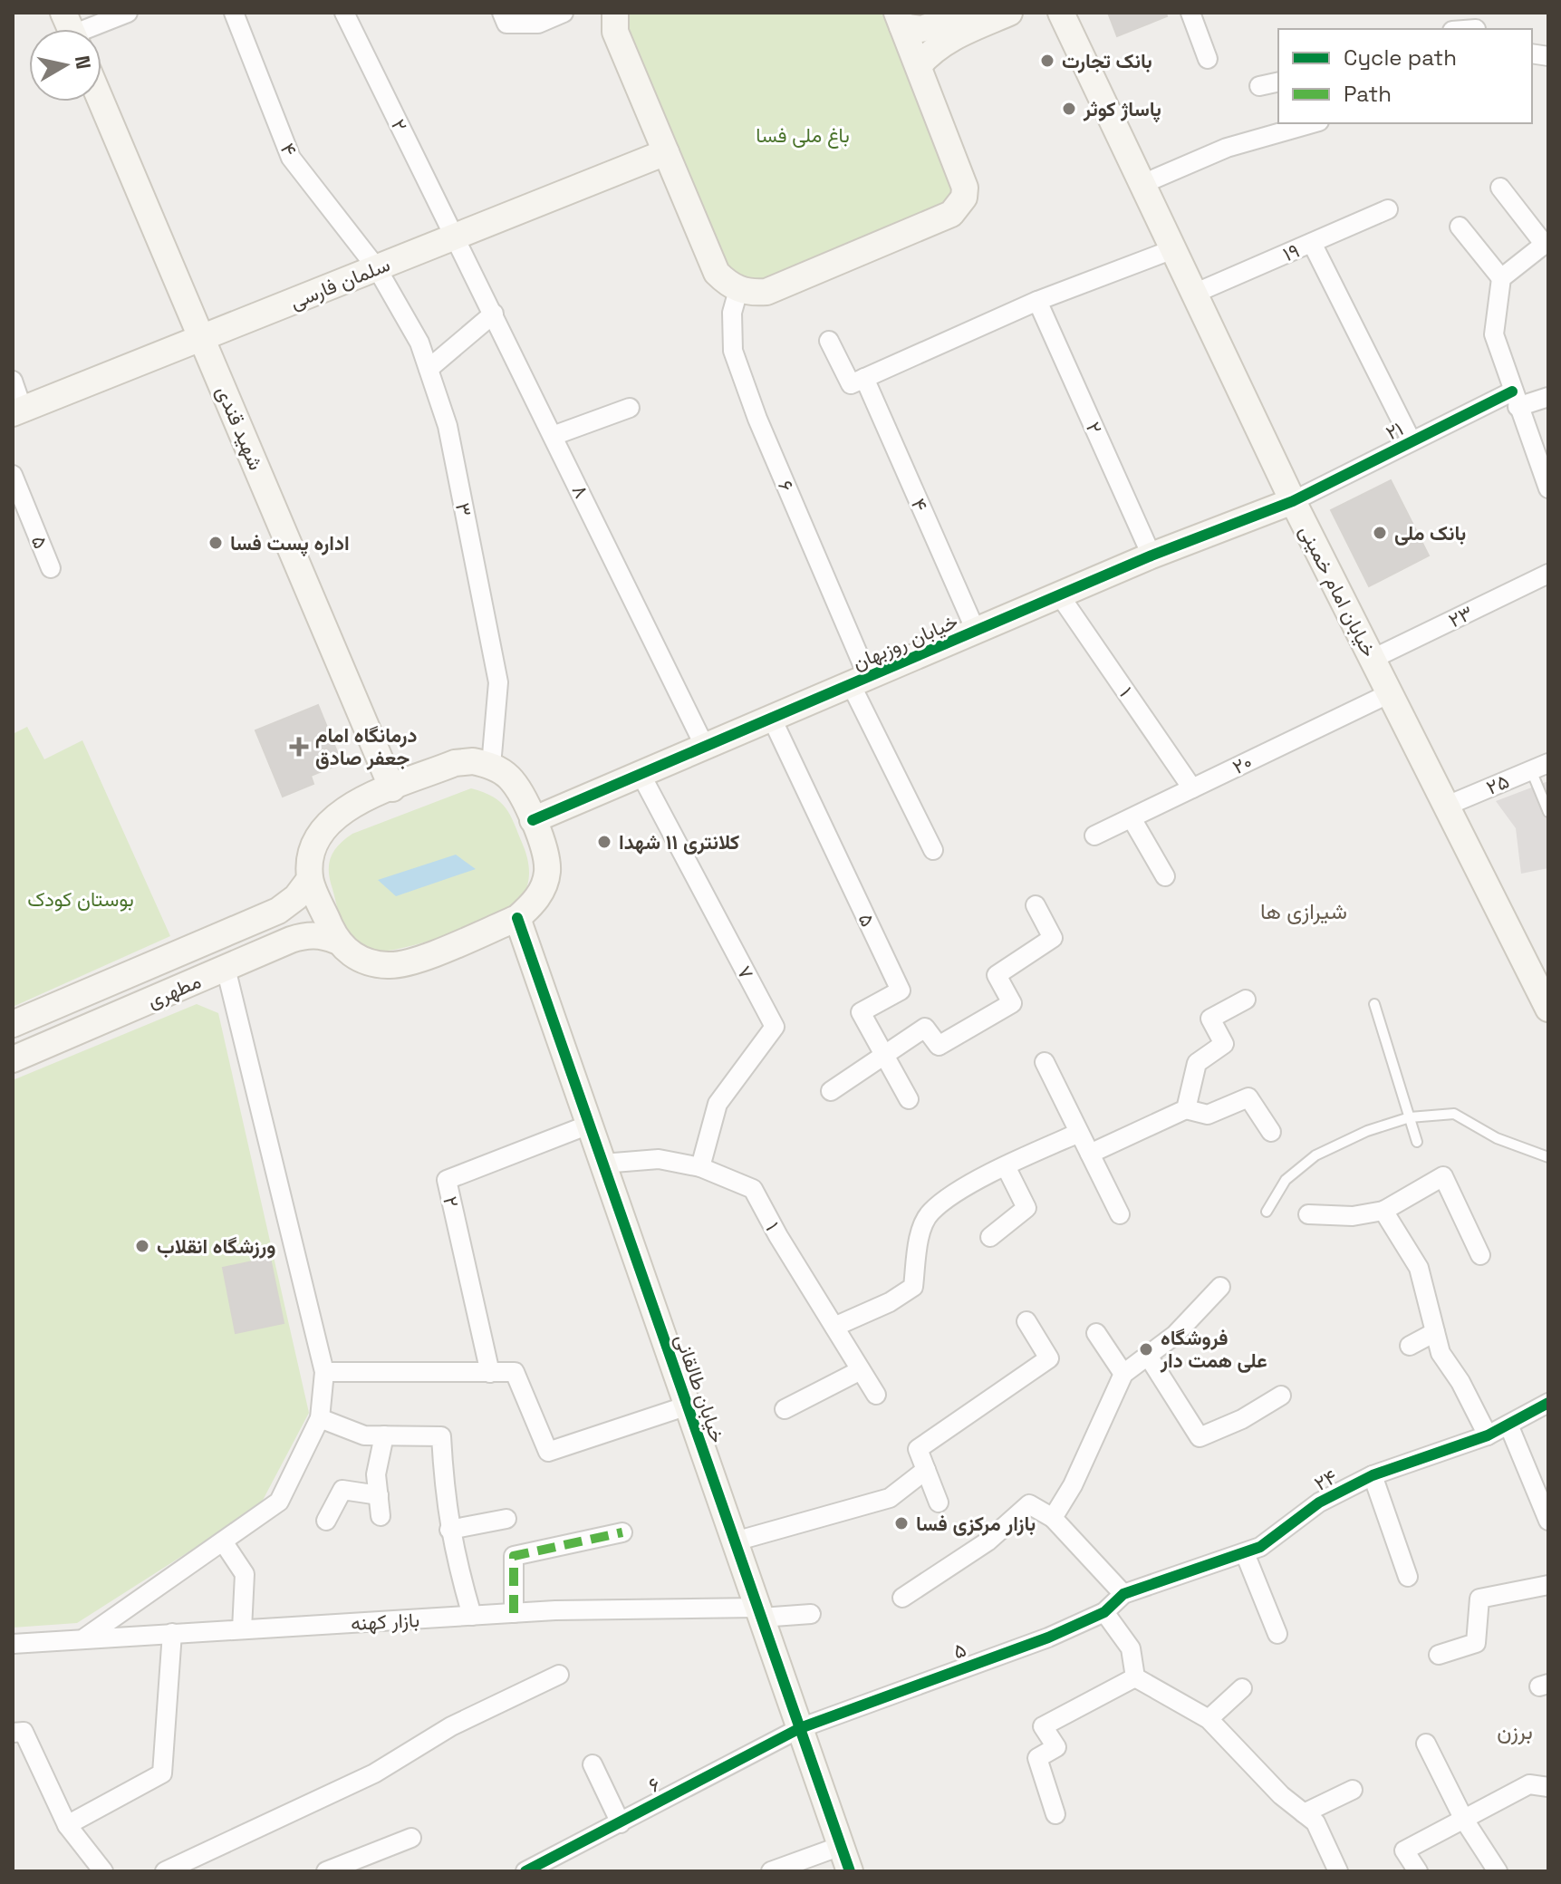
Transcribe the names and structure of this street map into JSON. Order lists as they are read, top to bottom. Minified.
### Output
{"streets":{"street":["۲","۴","۱۹","سلمان فارسی","شهید قندی","۲۱","۶","۸","۳","۵","خیابان امام خمینی","۲۳","خیابان روزبهان","۱","۲۰","۲۵","۷","مطهری","خیابان طالقانی","۲۴","بازار کهنه"]},"crossings":[["۲","سلمان فارسی"],["۲","۸"],["۲","خیابان روزبهان"],["۲","خیابان طالقانی"],["۴","سلمان فارسی"],["۴","۳"],["۴","خیابان روزبهان"],["۱۹","خیابان امام خمینی"],["سلمان فارسی","شهید قندی"],["سلمان فارسی","۸"],["سلمان فارسی","۳"],["شهید قندی","۳"],["شهید قندی","خیابان روزبهان"],["شهید قندی","مطهری"],["شهید قندی","خیابان طالقانی"],["۲۱","خیابان امام خمینی"],["۲۱","خیابان روزبهان"],["۶","۵"],["۶","خیابان روزبهان"],["۶","خیابان طالقانی"],["۸","خیابان روزبهان"],["۳","خیابان روزبهان"],["۳","مطهری"],["۳","خیابان طالقانی"],["۵","خیابان روزبهان"],["۵","خیابان طالقانی"],["۵","۲۴"],["خیابان امام خمینی","۲۳"],["خیابان امام خمینی","خیابان روزبهان"],["خیابان امام خمینی","۲۰"],["خیابان امام خمینی","۲۵"],["خیابان روزبهان","۱"],["خیابان روزبهان","۷"],["خیابان روزبهان","مطهری"],["خیابان روزبهان","خیابان طالقانی"],["۱","۲۰"],["۱","۷"],["۱","خیابان طالقانی"],["مطهری","خیابان طالقانی"],["خیابان طالقانی","بازار کهنه"]],"districts":["شیرازی ها","برزن"],"parks":["باغ ملی فسا","بوستان کودک"],"places":{"other":["بانک تجارت","پاساژ کوثر","بانک ملی","اداره پست فسا","کلانتری ۱۱ شهدا","ورزشگاه انقلاب","فروشگاه علی همت دار","بازار مرکزی فسا"],"health":["درمانگاه امام جعفر صادق"]},"legend":["Cycle path","Path"],"north":"right"}
